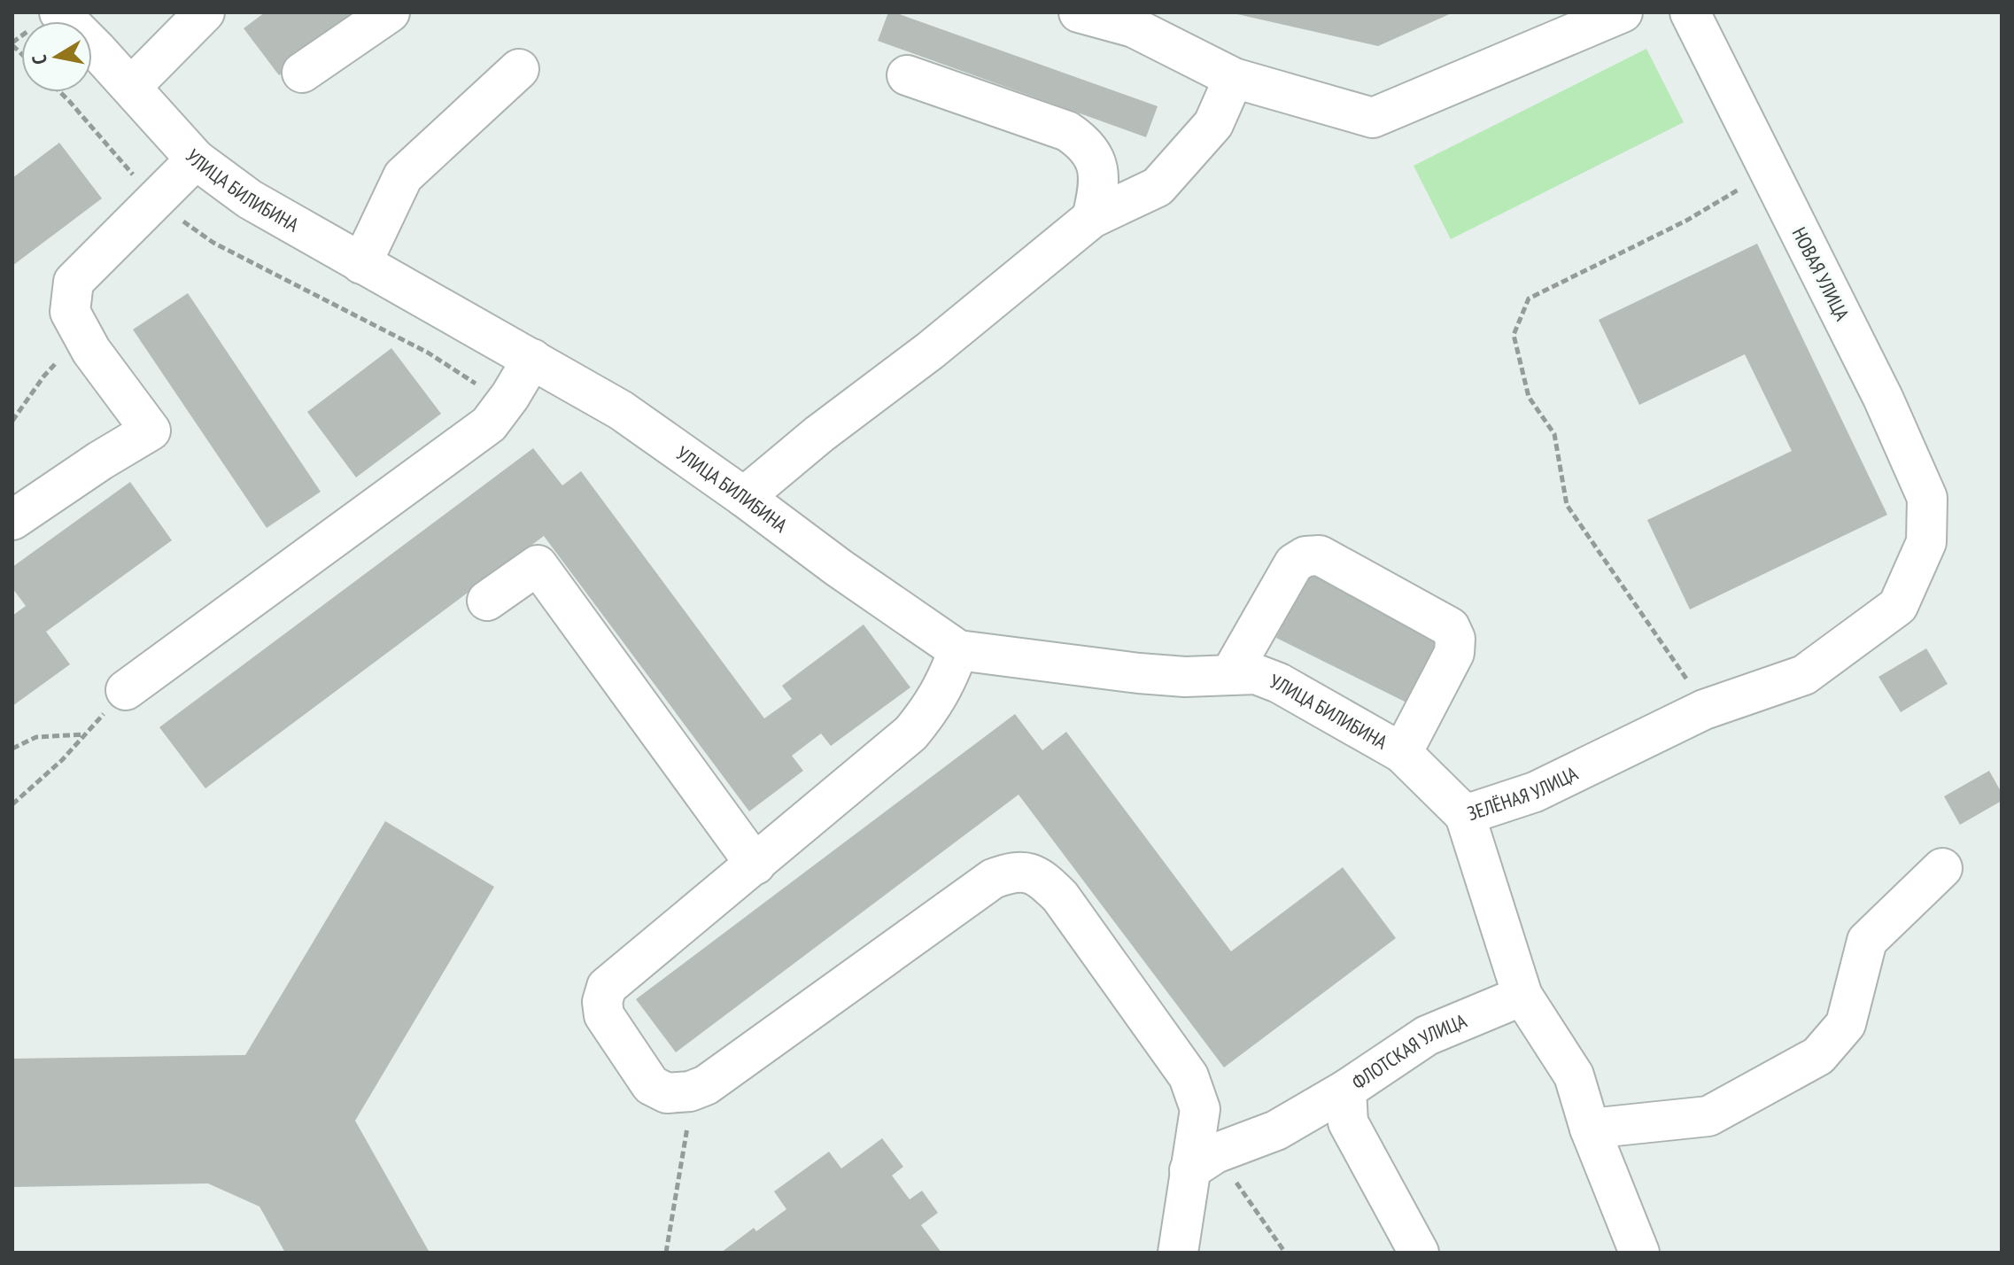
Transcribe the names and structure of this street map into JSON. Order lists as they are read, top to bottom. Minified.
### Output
{"streets":{"street":["УЛИЦА БИЛИБИНА","НОВАЯ УЛИЦА","ЗЕЛЁНАЯ УЛИЦА","ФЛОТСКАЯ УЛИЦА"]},"crossings":[["УЛИЦА БИЛИБИНА","ЗЕЛЁНАЯ УЛИЦА"],["НОВАЯ УЛИЦА","ЗЕЛЁНАЯ УЛИЦА"],["ЗЕЛЁНАЯ УЛИЦА","ФЛОТСКАЯ УЛИЦА"]],"north":"left"}
